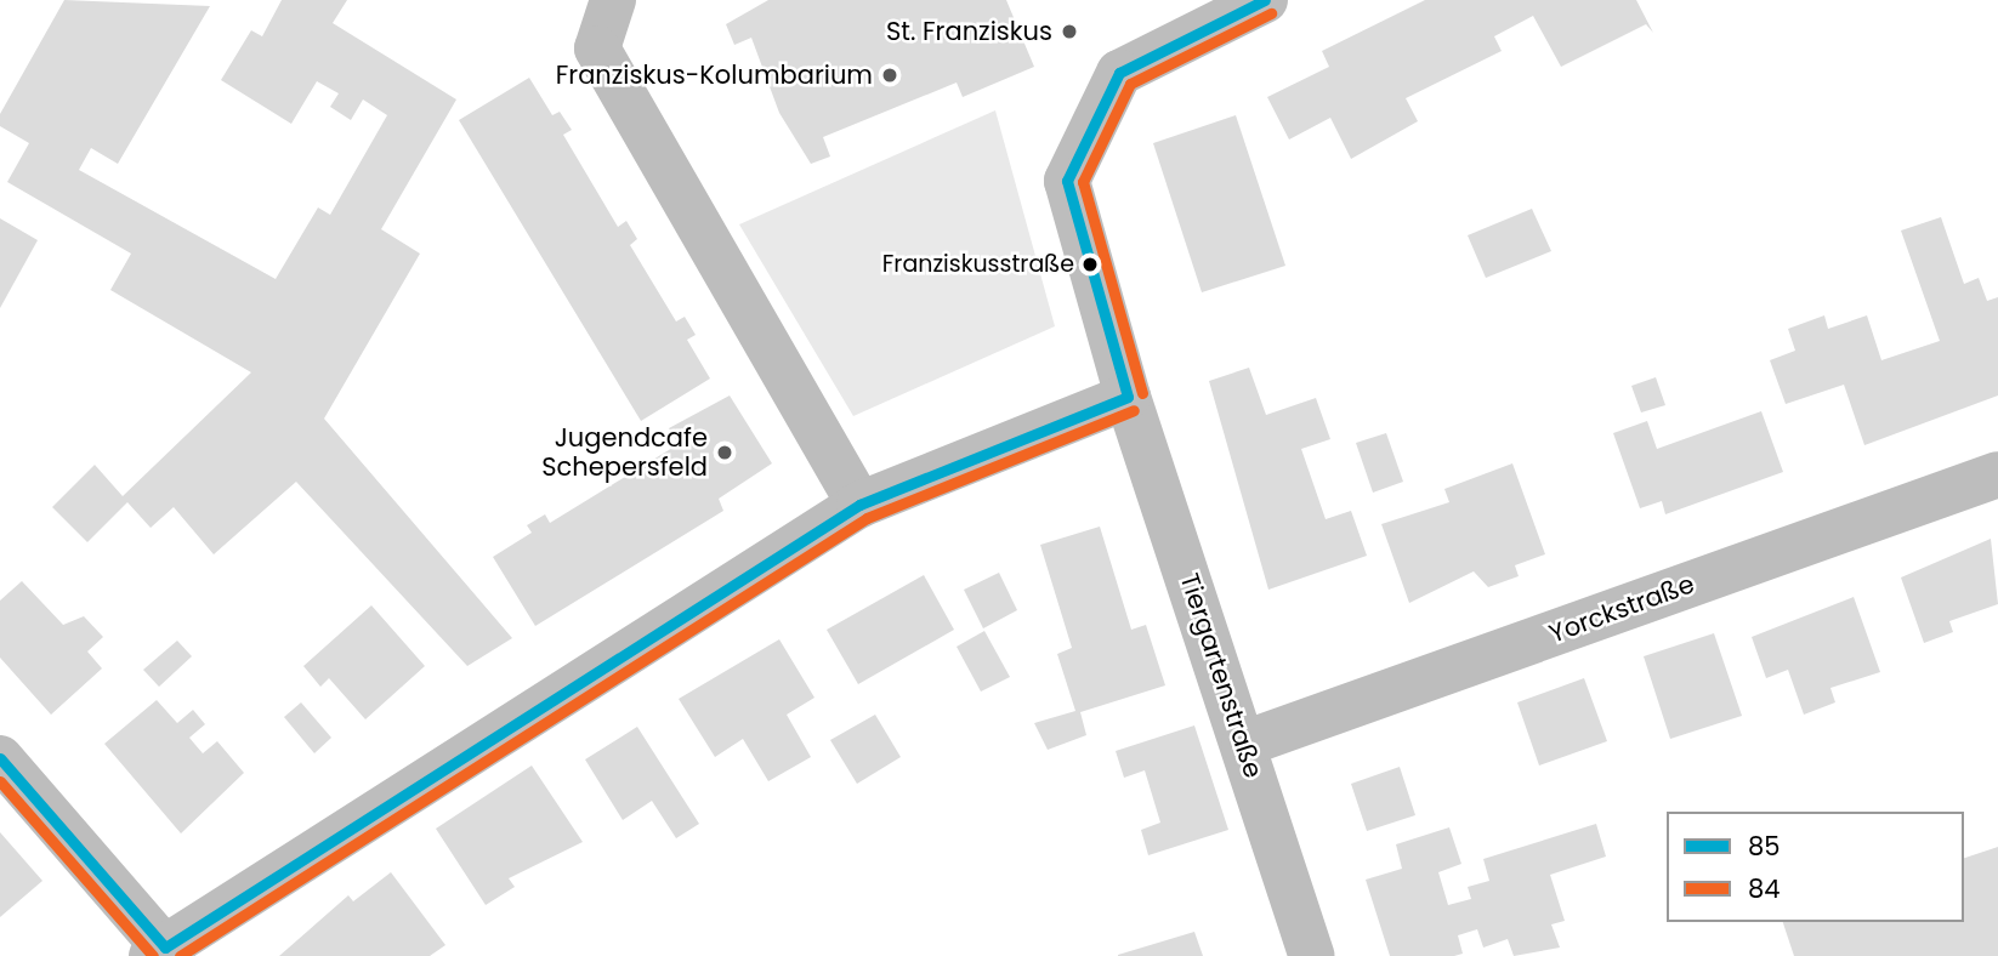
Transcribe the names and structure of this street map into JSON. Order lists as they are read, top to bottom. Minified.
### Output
{"streets":{"street":["Yorckstraße","Tiergartenstraße"]},"crossings":[["Yorckstraße","Tiergartenstraße"]],"places":["St. Franziskus","Franziskus-Kolumbarium","Franziskusstraße","Jugendcafe Schepersfeld"],"lines":["transit line 85","transit line 84"],"legend":["85","84"]}
